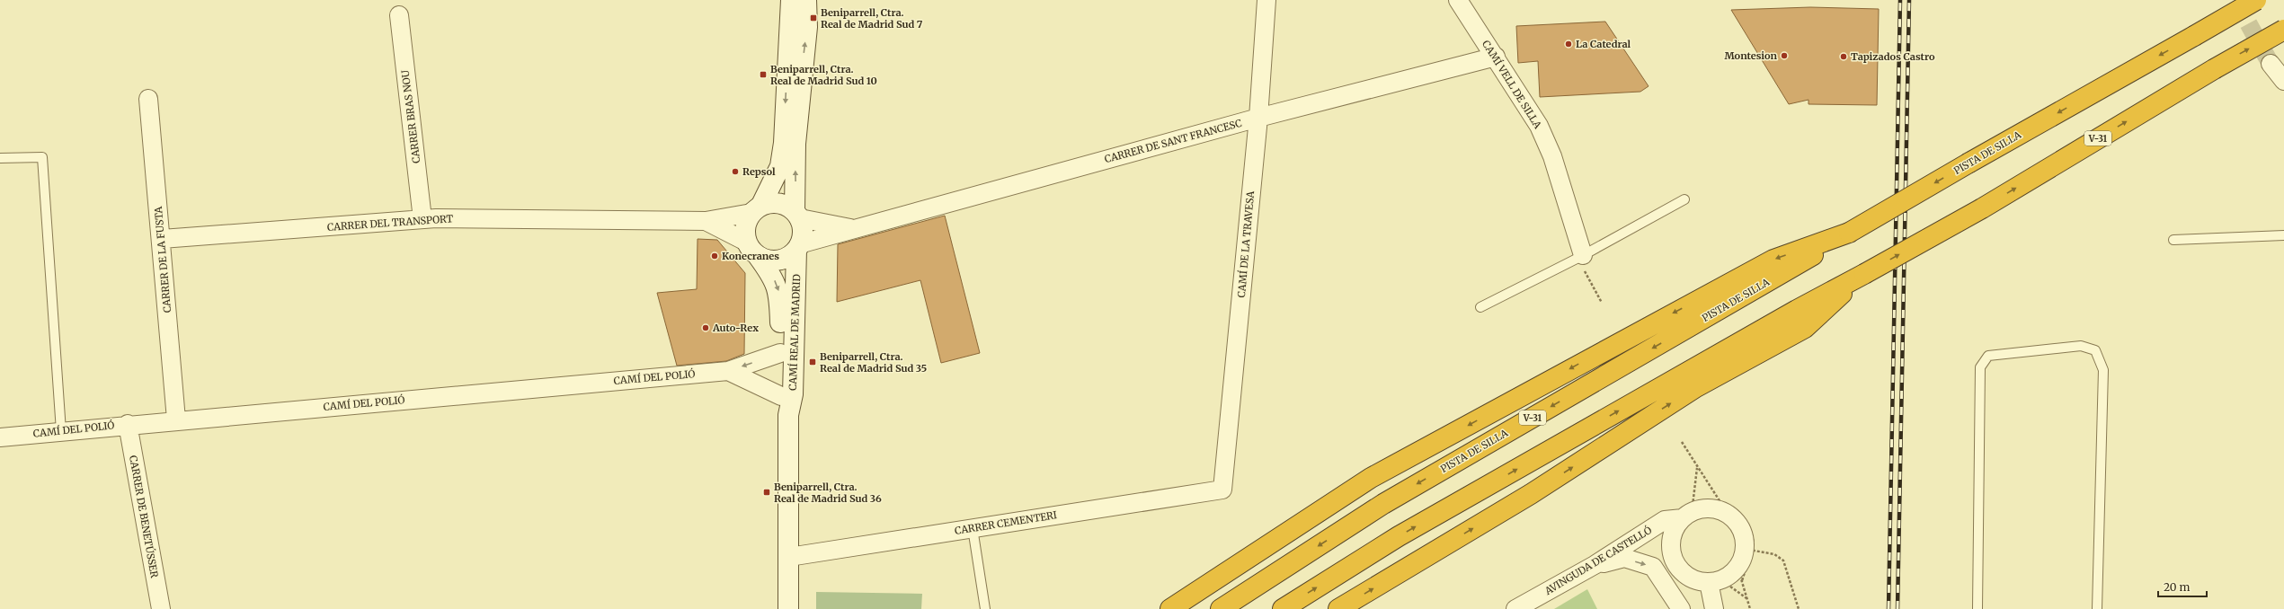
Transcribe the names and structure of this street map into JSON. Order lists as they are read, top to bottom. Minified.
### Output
{"streets":{"highway":["V-31","PISTA DE SILLA"],"street":["CAMÍ VELL DE SILLA","CARRER BRAS NOU","CARRER DE SANT FRANCESC","CARRER DEL TRANSPORT","CAMÍ DE LA TRAVESA","CARRER DE LA FUSTA","CAMÍ REAL DE MADRID","CAMÍ DEL POLIÓ","CARRER DE BENETÚSSER","CARRER CEMENTERI","AVINGUDA DE CASTELLÓ"]},"crossings":[["CAMÍ VELL DE SILLA","CARRER DE SANT FRANCESC"],["CARRER BRAS NOU","CARRER DEL TRANSPORT"],["CARRER DE SANT FRANCESC","CARRER DEL TRANSPORT"],["CARRER DE SANT FRANCESC","CAMÍ DE LA TRAVESA"],["CARRER DE SANT FRANCESC","CAMÍ REAL DE MADRID"],["CARRER DEL TRANSPORT","CARRER DE LA FUSTA"],["CARRER DEL TRANSPORT","CAMÍ REAL DE MADRID"],["CAMÍ DE LA TRAVESA","CARRER CEMENTERI"],["CARRER DE LA FUSTA","CAMÍ DEL POLIÓ"],["CAMÍ REAL DE MADRID","CAMÍ DEL POLIÓ"],["CAMÍ REAL DE MADRID","CARRER CEMENTERI"],["CAMÍ DEL POLIÓ","CARRER DE BENETÚSSER"]],"places":{"transit":["Beniparrell, Ctra. Real de Madrid Sud 7","Beniparrell, Ctra. Real de Madrid Sud 10","Beniparrell, Ctra. Real de Madrid Sud 35","Beniparrell, Ctra. Real de Madrid Sud 36"],"other":["La Catedral","Montesion","Tapizados Castro","Repsol","Konecranes","Auto-Rex"]},"scale_bar":"20 m"}
